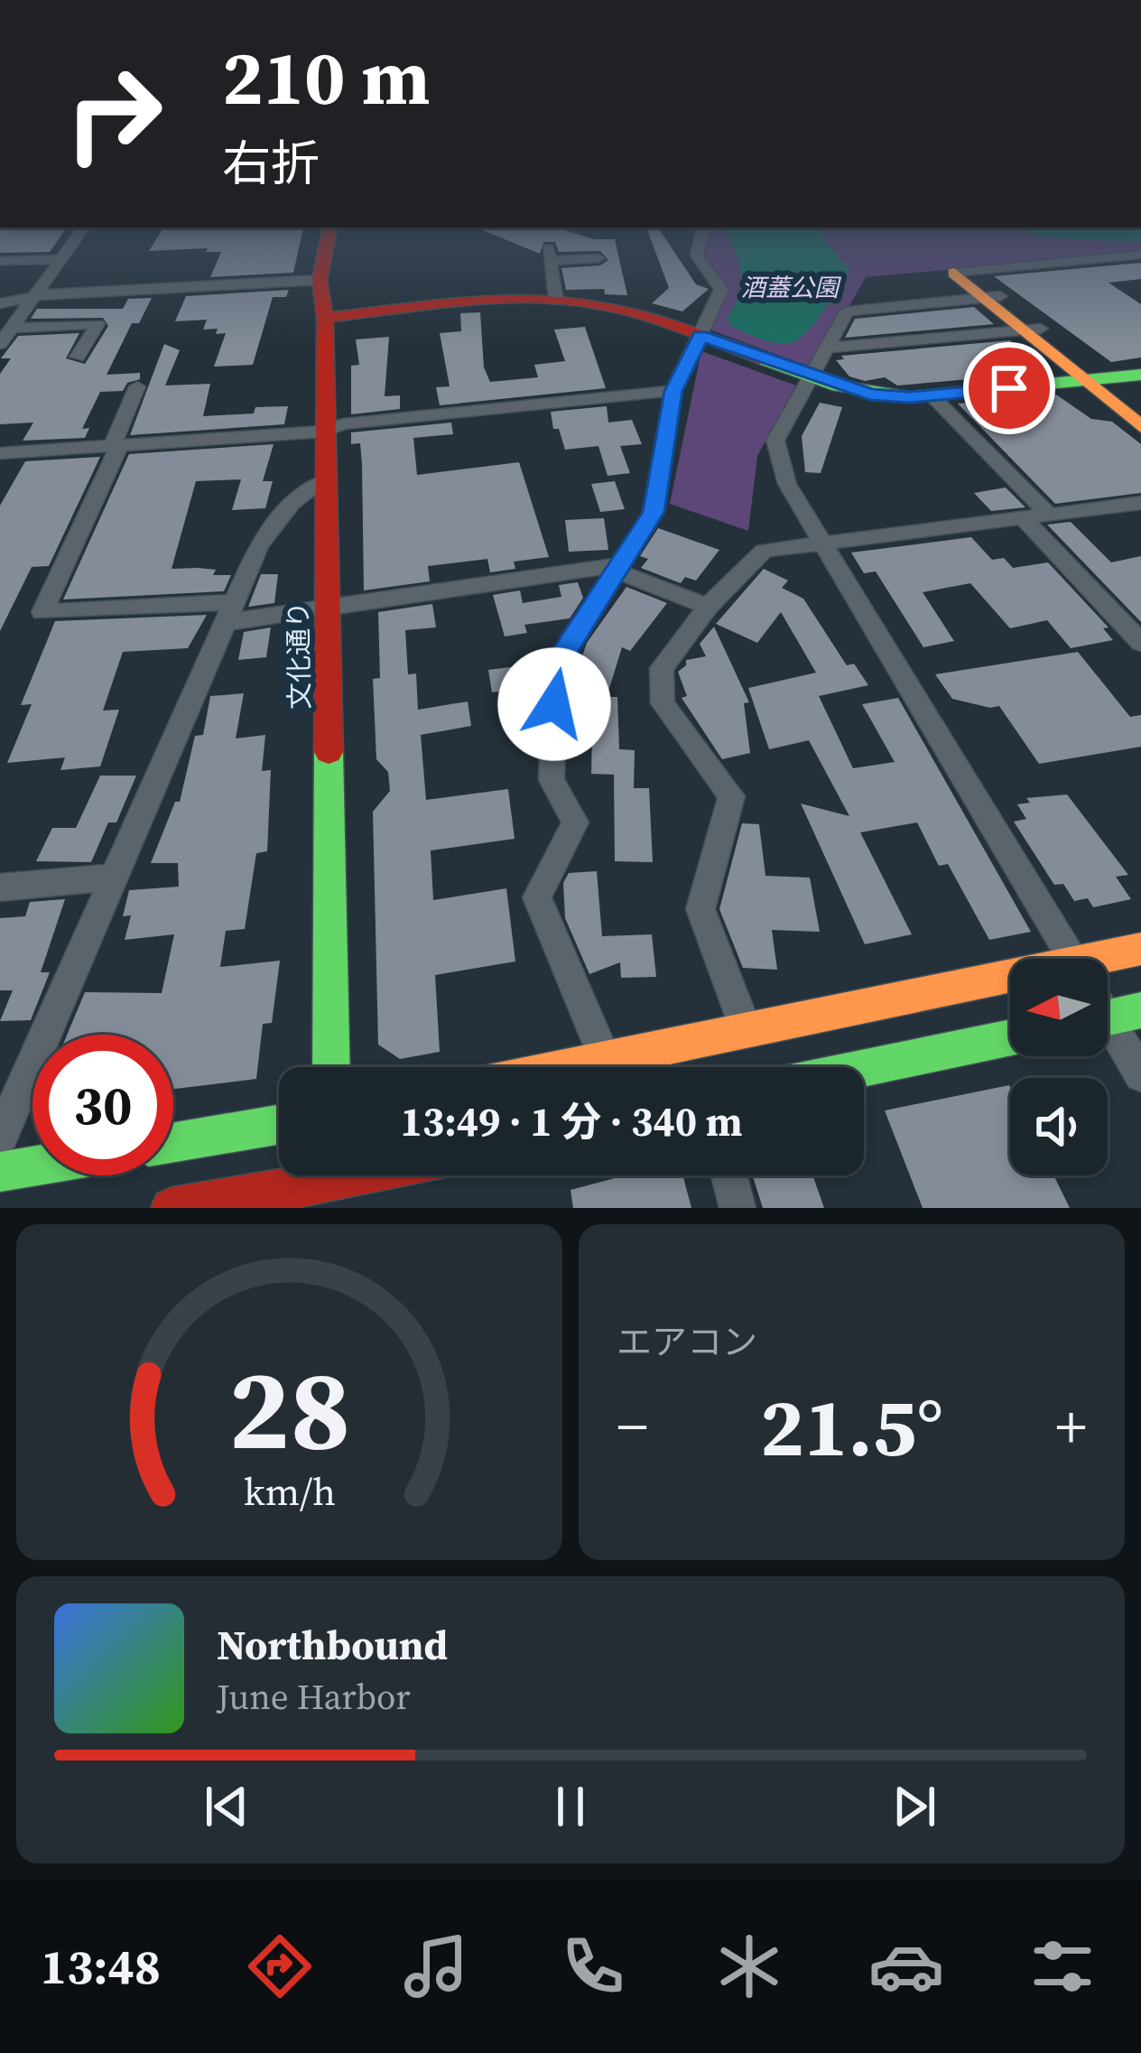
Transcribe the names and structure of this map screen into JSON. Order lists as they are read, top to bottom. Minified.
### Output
{"streets":{"street":["文化通り"]},"parks":["酒蓋公園"],"north":"left","page":{"turn":["210 m","右折"],"limit":"30","trip":"13:49 · 1 分 · 340 m","tile":"エアコン","heat":["−","21.5°","+"],"song":["Northbound","June Harbor"],"tabs":"13:48","gauge":["28","km/h"]}}
